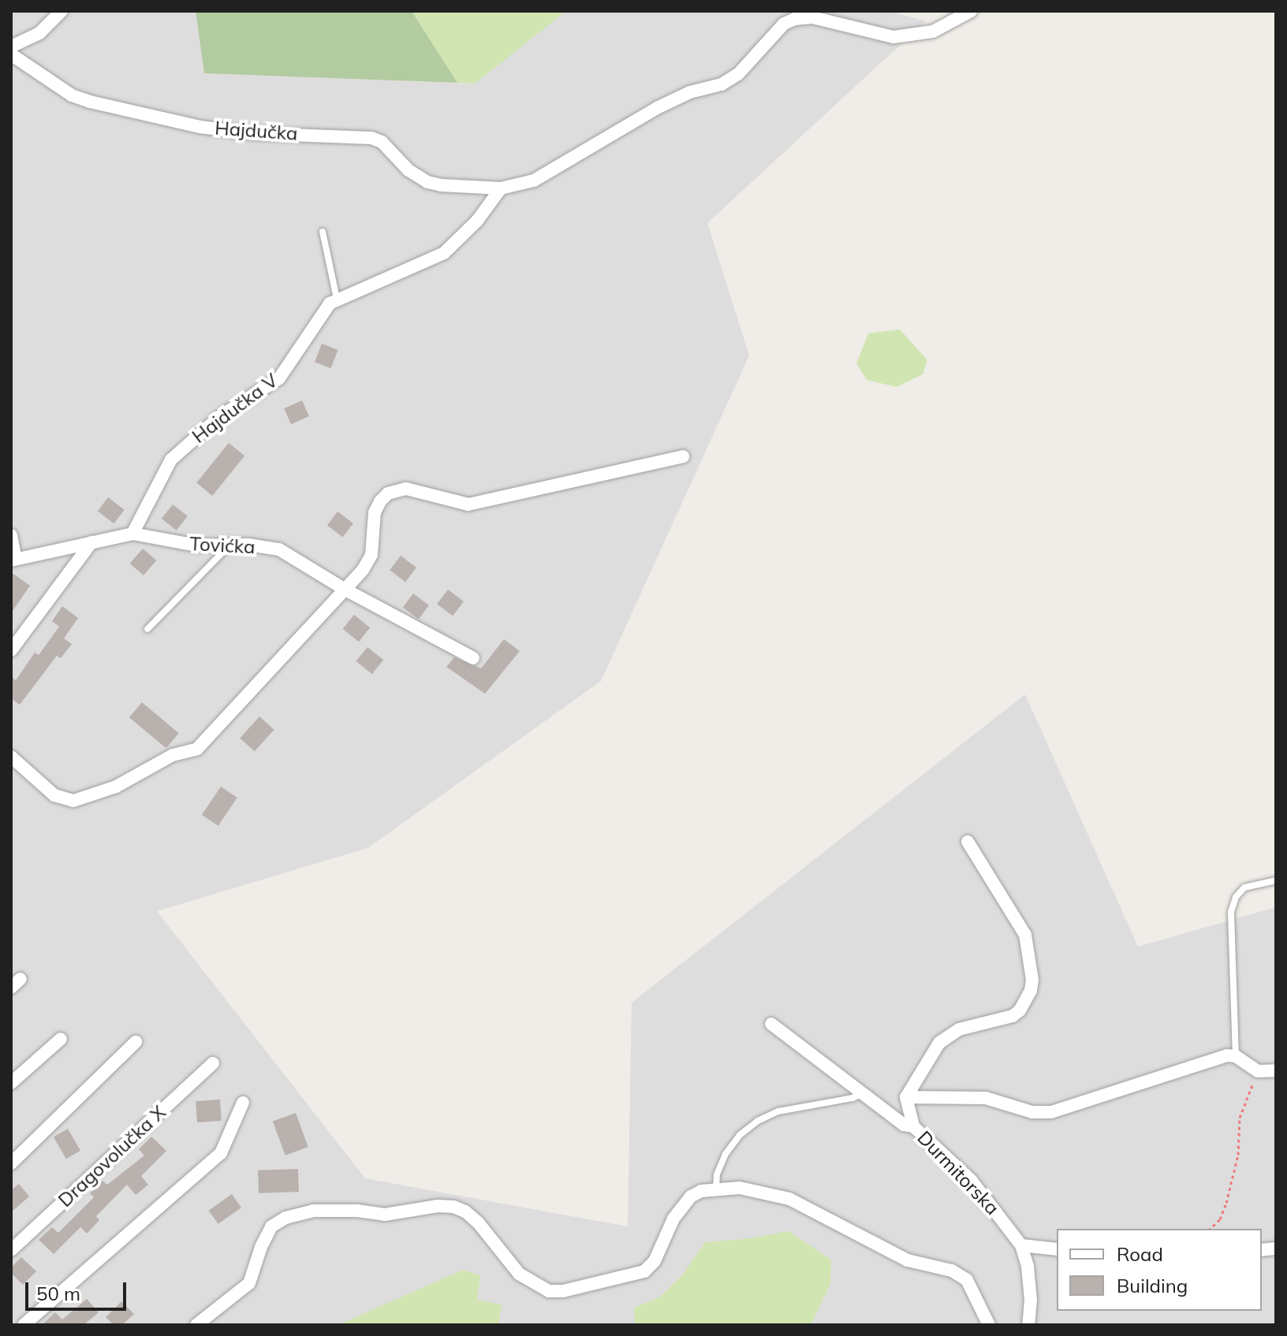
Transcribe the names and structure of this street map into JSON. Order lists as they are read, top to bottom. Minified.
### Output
{"streets":{"street":["Hajdučka","Hajdučka V","Tovićka","Dragovolučka X","Durmitorska"]},"crossings":[["Hajdučka","Hajdučka V"],["Hajdučka V","Tovićka"]],"legend":["Road","Building"],"scale_bar":"50 m"}
